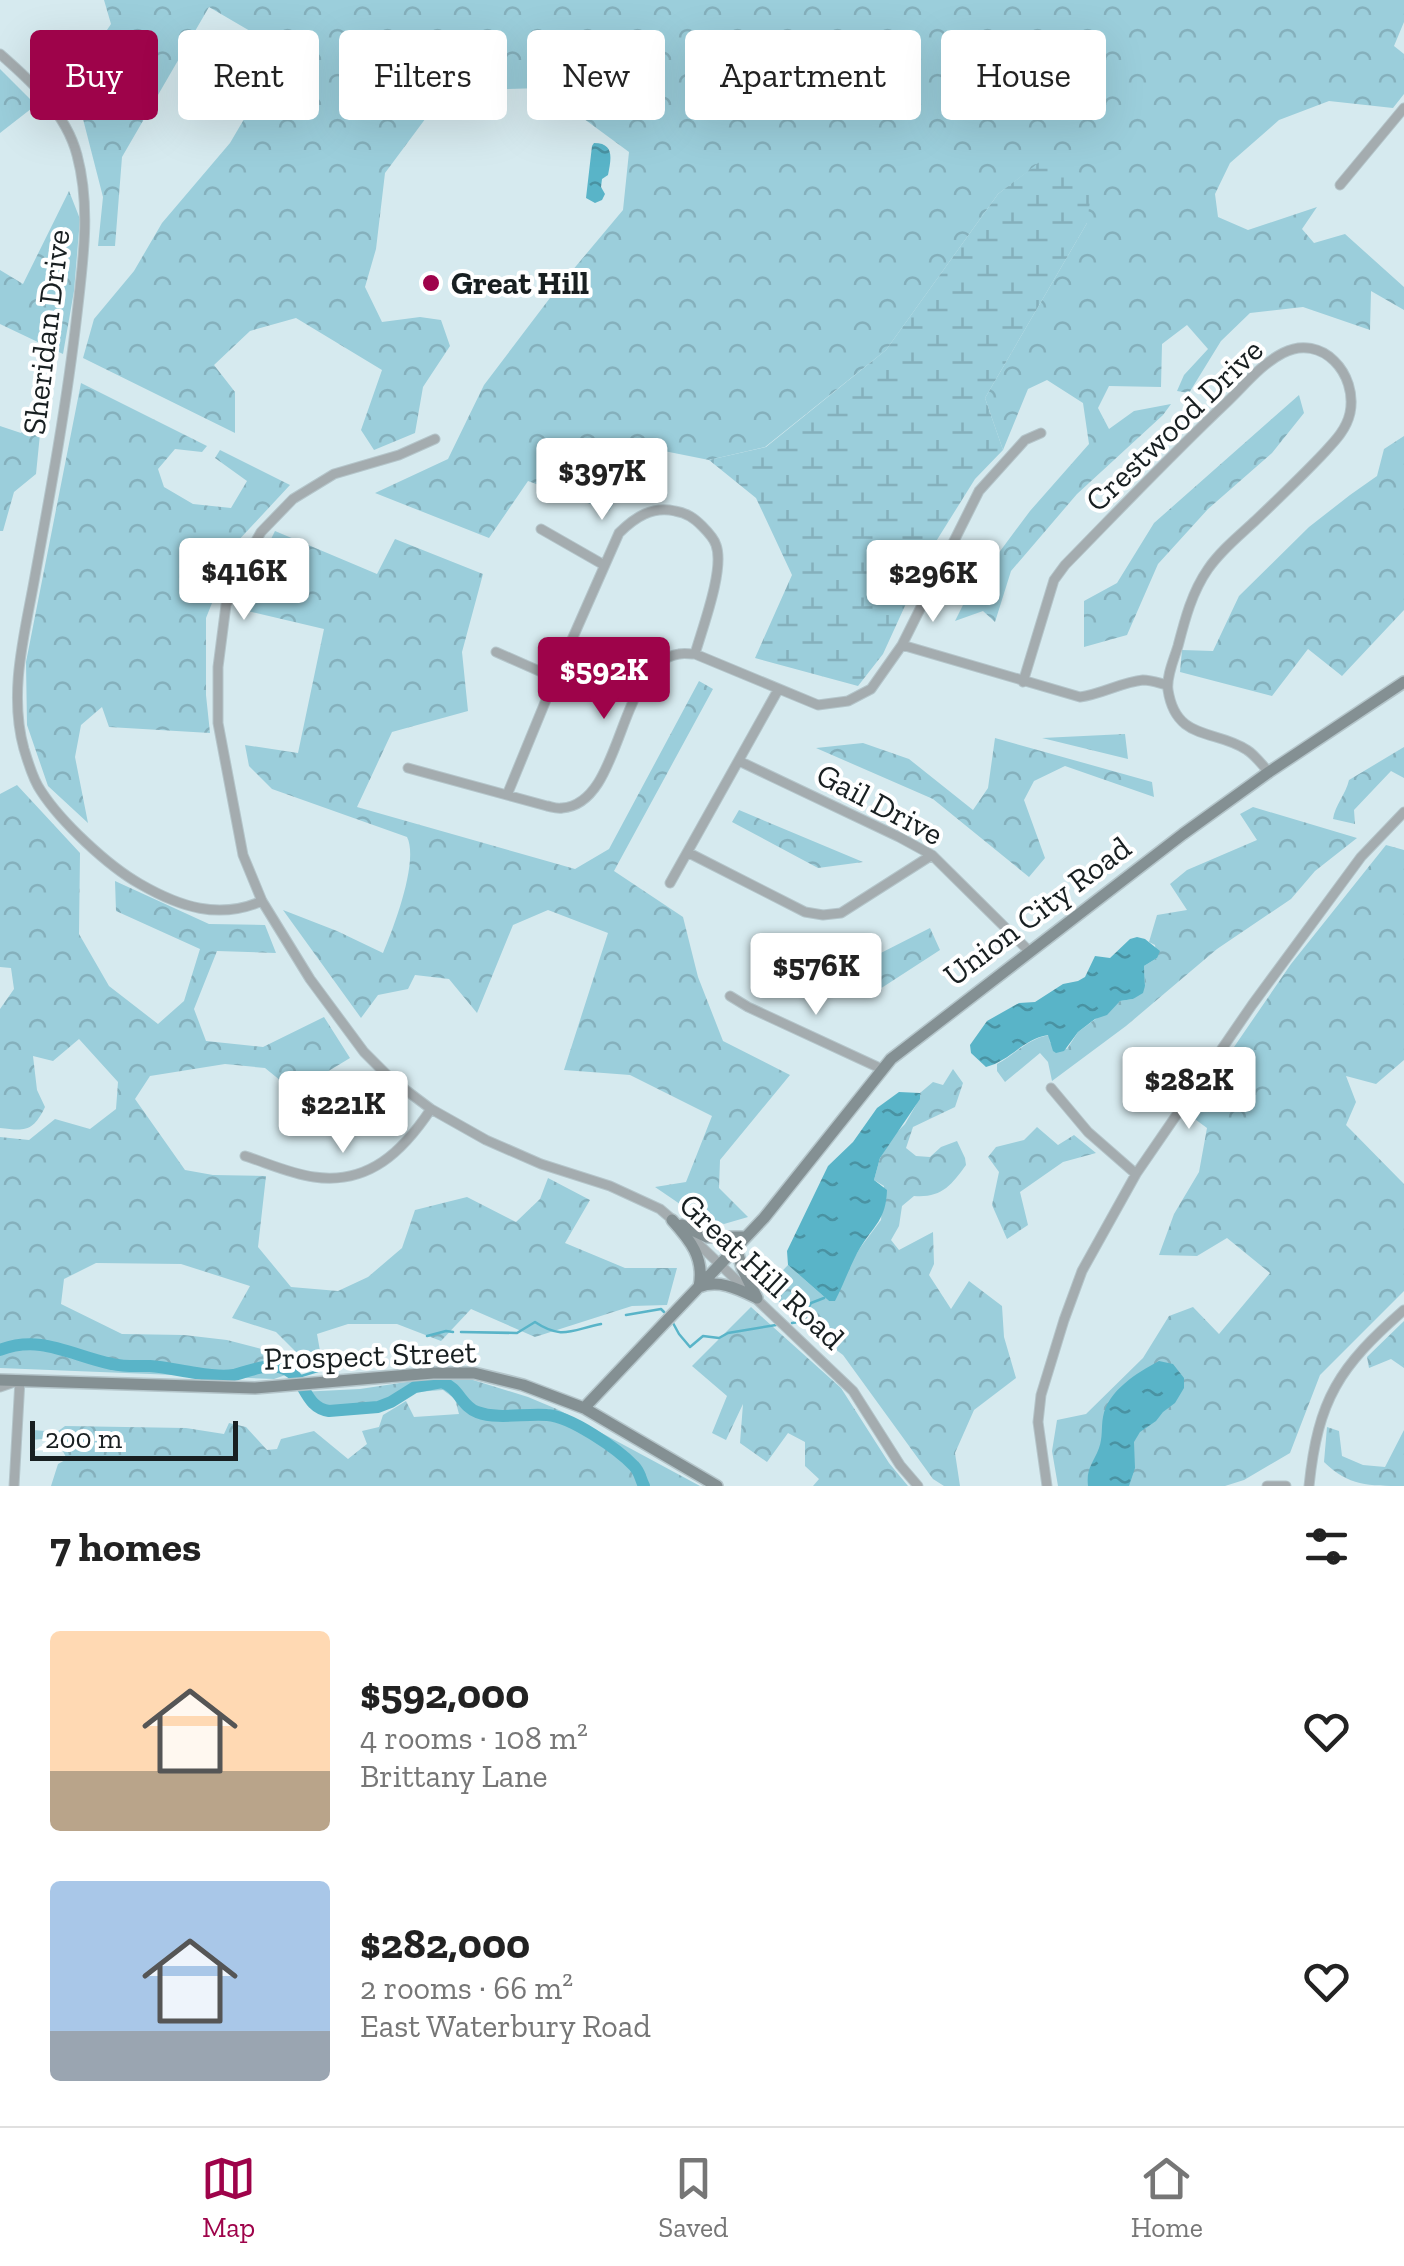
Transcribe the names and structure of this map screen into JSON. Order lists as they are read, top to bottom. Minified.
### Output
{"streets":{"main road":["Union City Road","Prospect Street"],"street":["Sheridan Drive","Crestwood Drive","Gail Drive","Great Hill Road"]},"crossings":[["Sheridan Drive","Great Hill Road"],["Gail Drive","Union City Road"],["Union City Road","Great Hill Road"],["Union City Road","Prospect Street"]],"places":["Great Hill"],"scale_bar":"200 m","page":{"chip":["Buy","Rent","Filters","New","Apartment","House"],"price":["$397K","$416K","$296K","$592K","$576K","$282K","$221K"],"scale":"200 m","heading":"7 homes","list":[{"name":"$592,000","note":"4 rooms · 108 m² · Brittany Lane"},{"name":"$282,000","note":"2 rooms · 66 m² · East Waterbury Road"}],"tabs":["Map","Saved","Home"]}}
